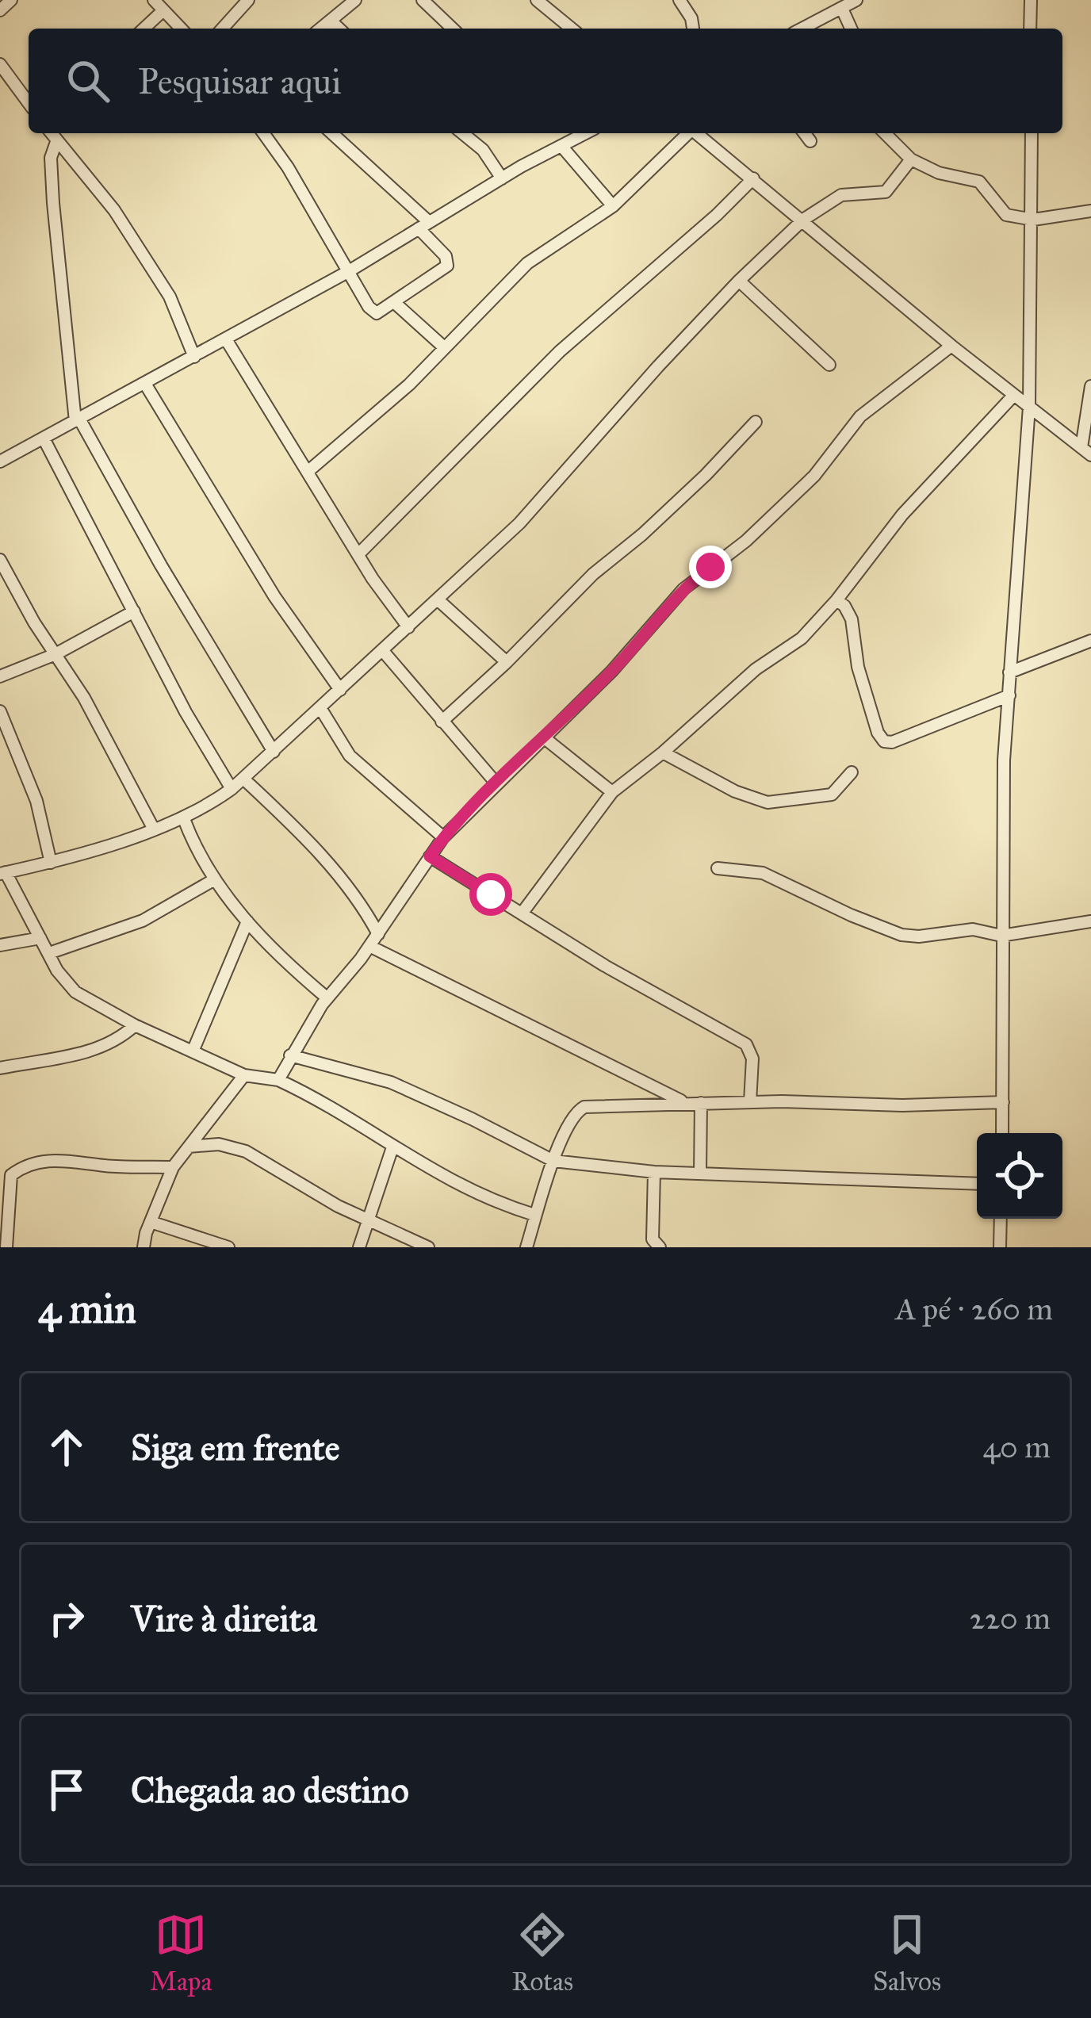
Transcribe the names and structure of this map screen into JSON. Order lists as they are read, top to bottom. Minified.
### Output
{"page":{"search":"Pesquisar aqui","heading":["4 min","A pé · 260 m"],"list":[["Siga em frente","40 m"],["Vire à direita","220 m"],"Chegada ao destino"],"nav":["Mapa","Rotas","Salvos"]}}
